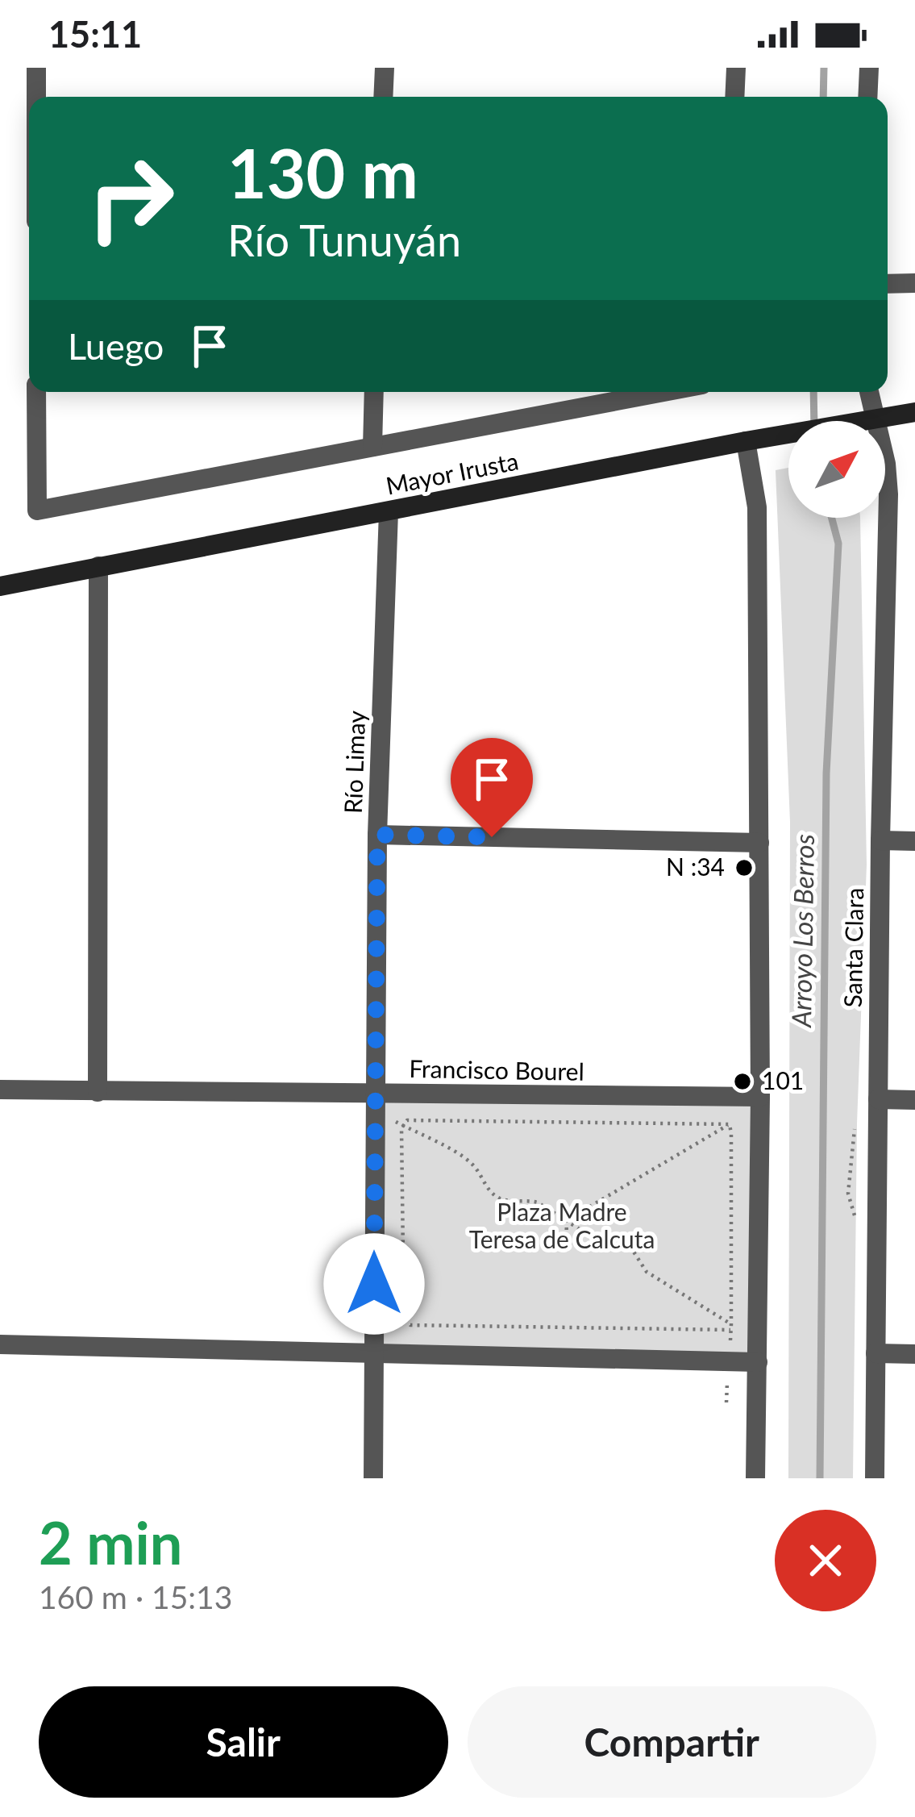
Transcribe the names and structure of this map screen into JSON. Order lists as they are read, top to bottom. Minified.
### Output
{"streets":{"main road":["Mayor Irusta"],"street":["Río Limay","Santa Clara","Francisco Bourel"]},"crossings":[["Mayor Irusta","Río Limay"],["Mayor Irusta","Santa Clara"],["Río Limay","Francisco Bourel"]],"water":["Arroyo Los Berros"],"parks":["Plaza Madre Teresa de Calcuta"],"places":["N :34","101"],"north":"top right","page":{"status":"15:11","turn":["130 m","Río Tunuyán"],"then":"Luego","heading":["2 min","160 m · 15:13"],"buttons":["Salir","Compartir"]}}
